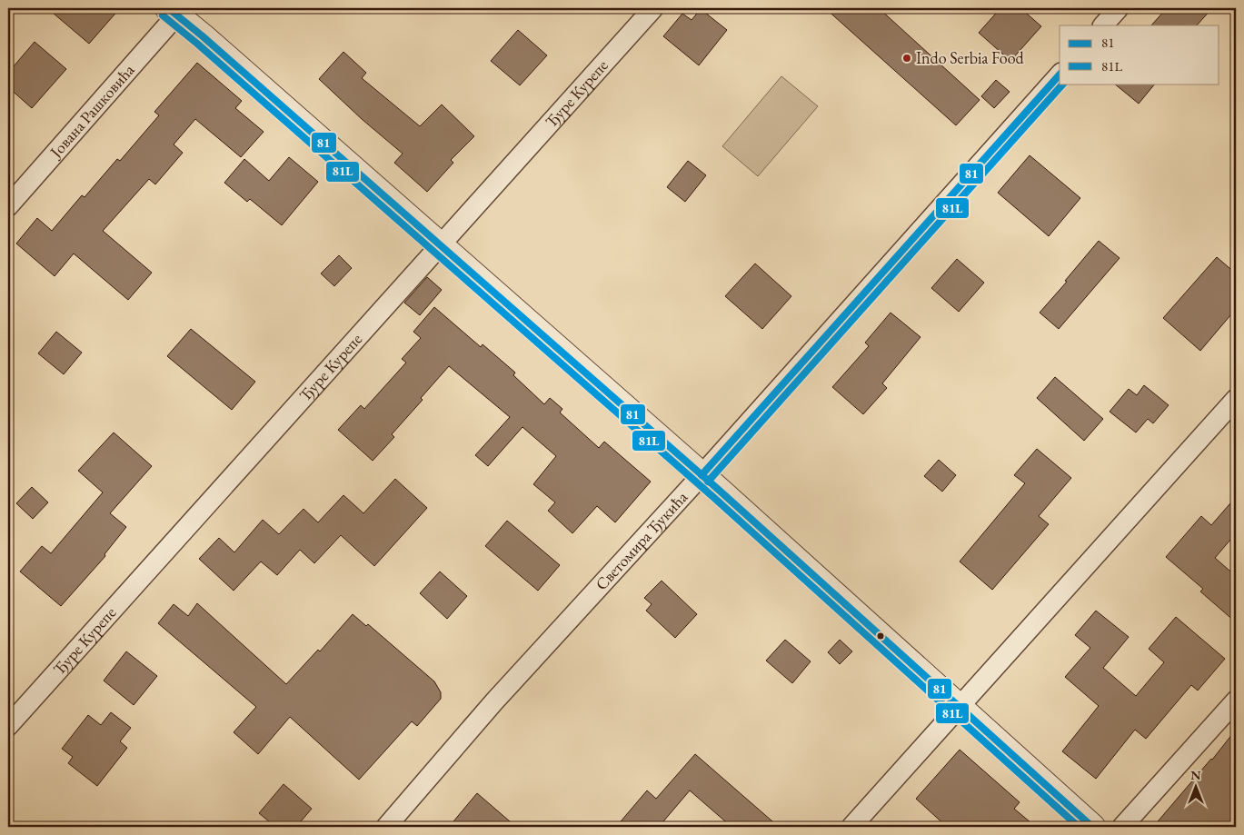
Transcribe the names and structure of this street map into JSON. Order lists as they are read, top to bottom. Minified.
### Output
{"streets":{"street":["Ђуре Курепе","Јована Рашковића","Светомира Ђукића"]},"places":["Indo Serbia Food"],"lines":["transit line 81","transit line 81L"],"legend":["81","81L"],"north":"top"}
